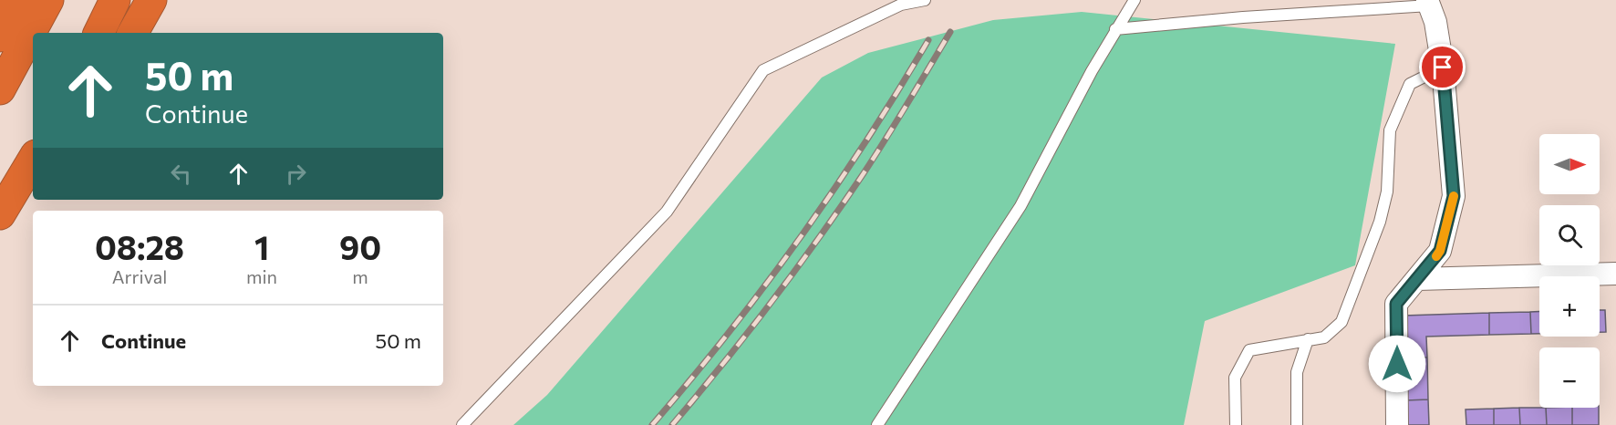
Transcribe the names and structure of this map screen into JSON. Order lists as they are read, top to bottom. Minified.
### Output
{"north":"right","page":{"turn":["50 m","Continue"],"map_buttons":["+","−"],"eta":["08:28","Arrival","1","min","90","m"],"list":[{"name":"Continue","value":"50 m"}]}}
